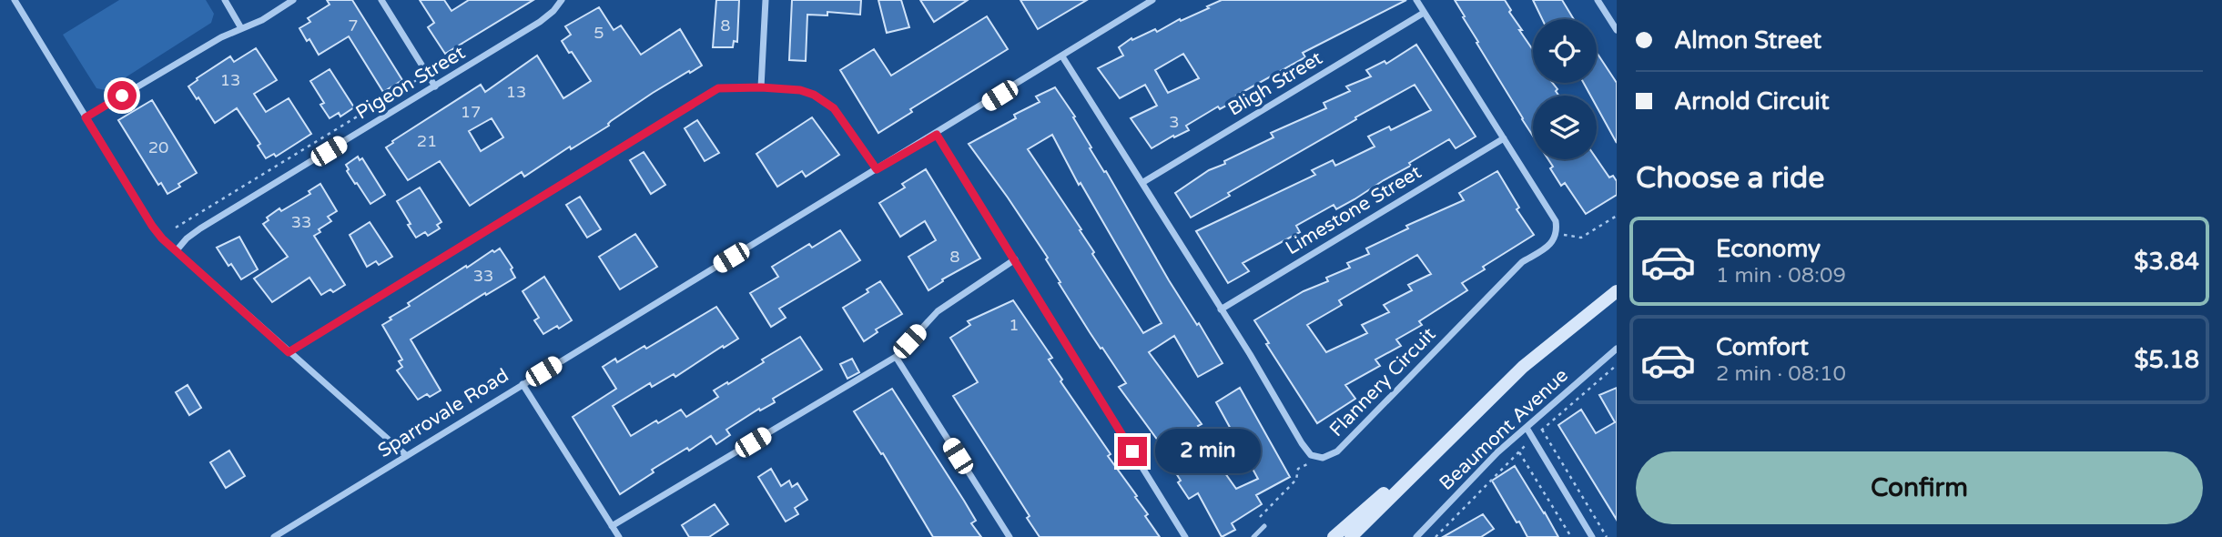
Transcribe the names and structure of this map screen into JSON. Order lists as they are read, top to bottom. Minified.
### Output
{"streets":{"street":["Pigeon Street","Bligh Street","Limestone Street","Flannery Circuit","Sparrovale Road","Beaumont Avenue"]},"crossings":[["Bligh Street","Flannery Circuit"],["Limestone Street","Flannery Circuit"],["Flannery Circuit","Sparrovale Road"]],"house_numbers":["7","8","5","13","13","17","3","21","20","33","8","33","1"],"page":{"banner":["Almon Street","Arnold Circuit"],"heading":"Choose a ride","list":[{"name":"Economy","note":"1 min · 08:09","value":"$3.84"},{"name":"Comfort","note":"2 min · 08:10","value":"$5.18"}],"bubble":"2 min","buttons":"Confirm"}}
